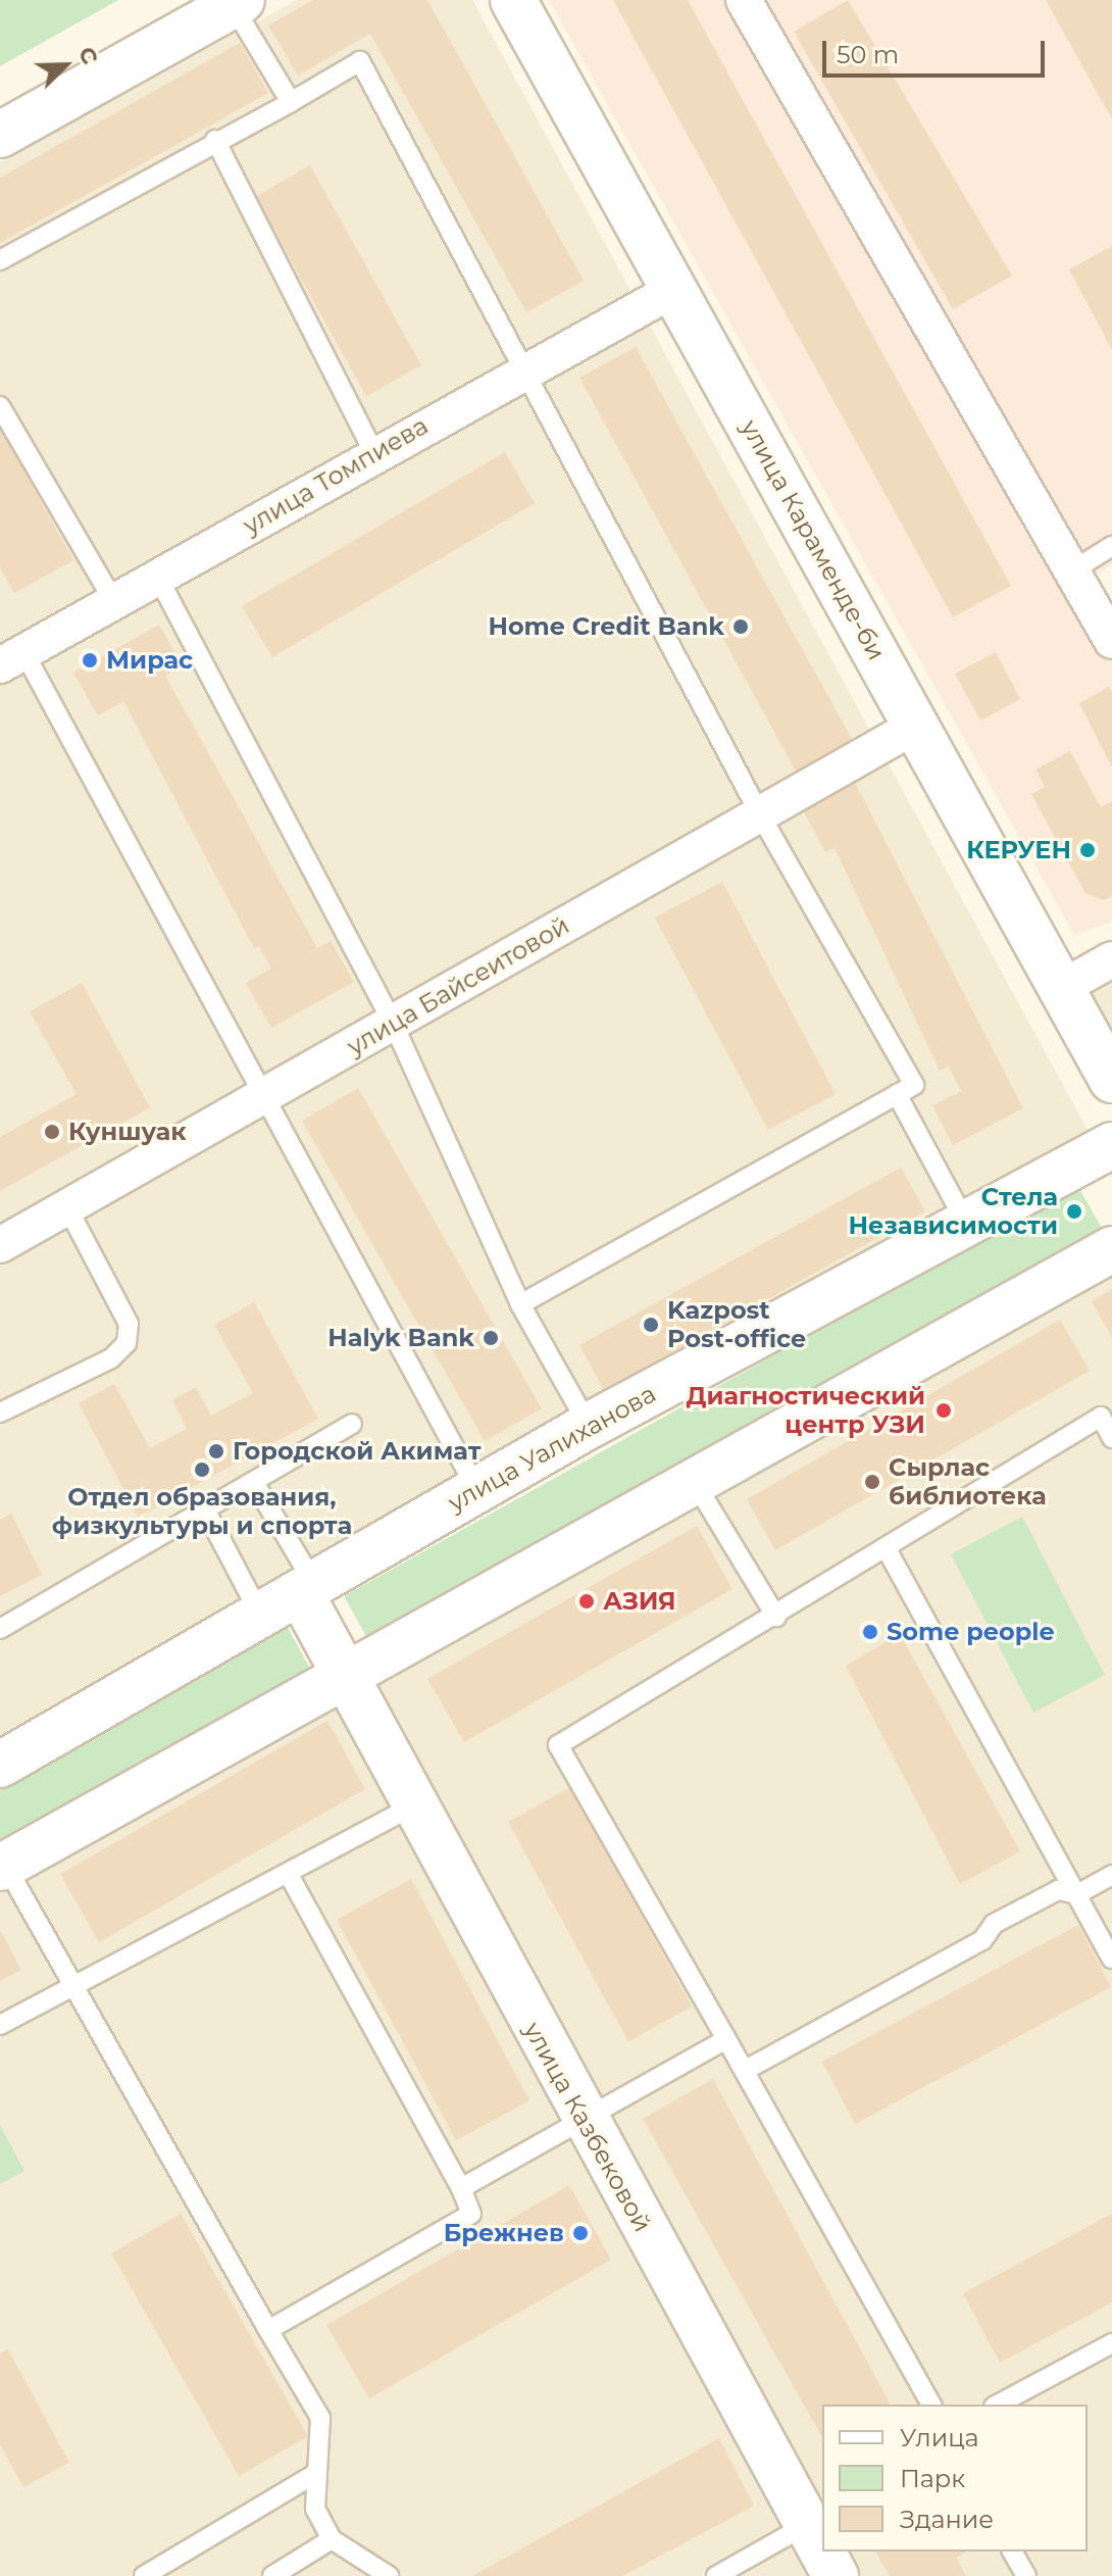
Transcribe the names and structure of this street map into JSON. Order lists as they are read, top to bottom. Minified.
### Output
{"streets":{"street":["улица Томпиева","улица Караменде-би","улица Байсеитовой","улица Уалиханова","улица Казбековой"]},"crossings":[["улица Томпиева","улица Караменде-би"],["улица Караменде-би","улица Байсеитовой"],["улица Уалиханова","улица Казбековой"]],"places":["Home Credit Bank","Мирас","КЕРУЕН","Куншуак","Стела Независимости","Kazpost Post-office","Halyk Bank","Диагностический центр УЗИ","Городской Акимат","Отдел образования, физкультуры и спорта","Сырлас библиотека","АЗИЯ","Some people","Брежнев"],"legend":["Улица","Парк","Здание"],"scale_bar":"50 m","north":"top right"}
